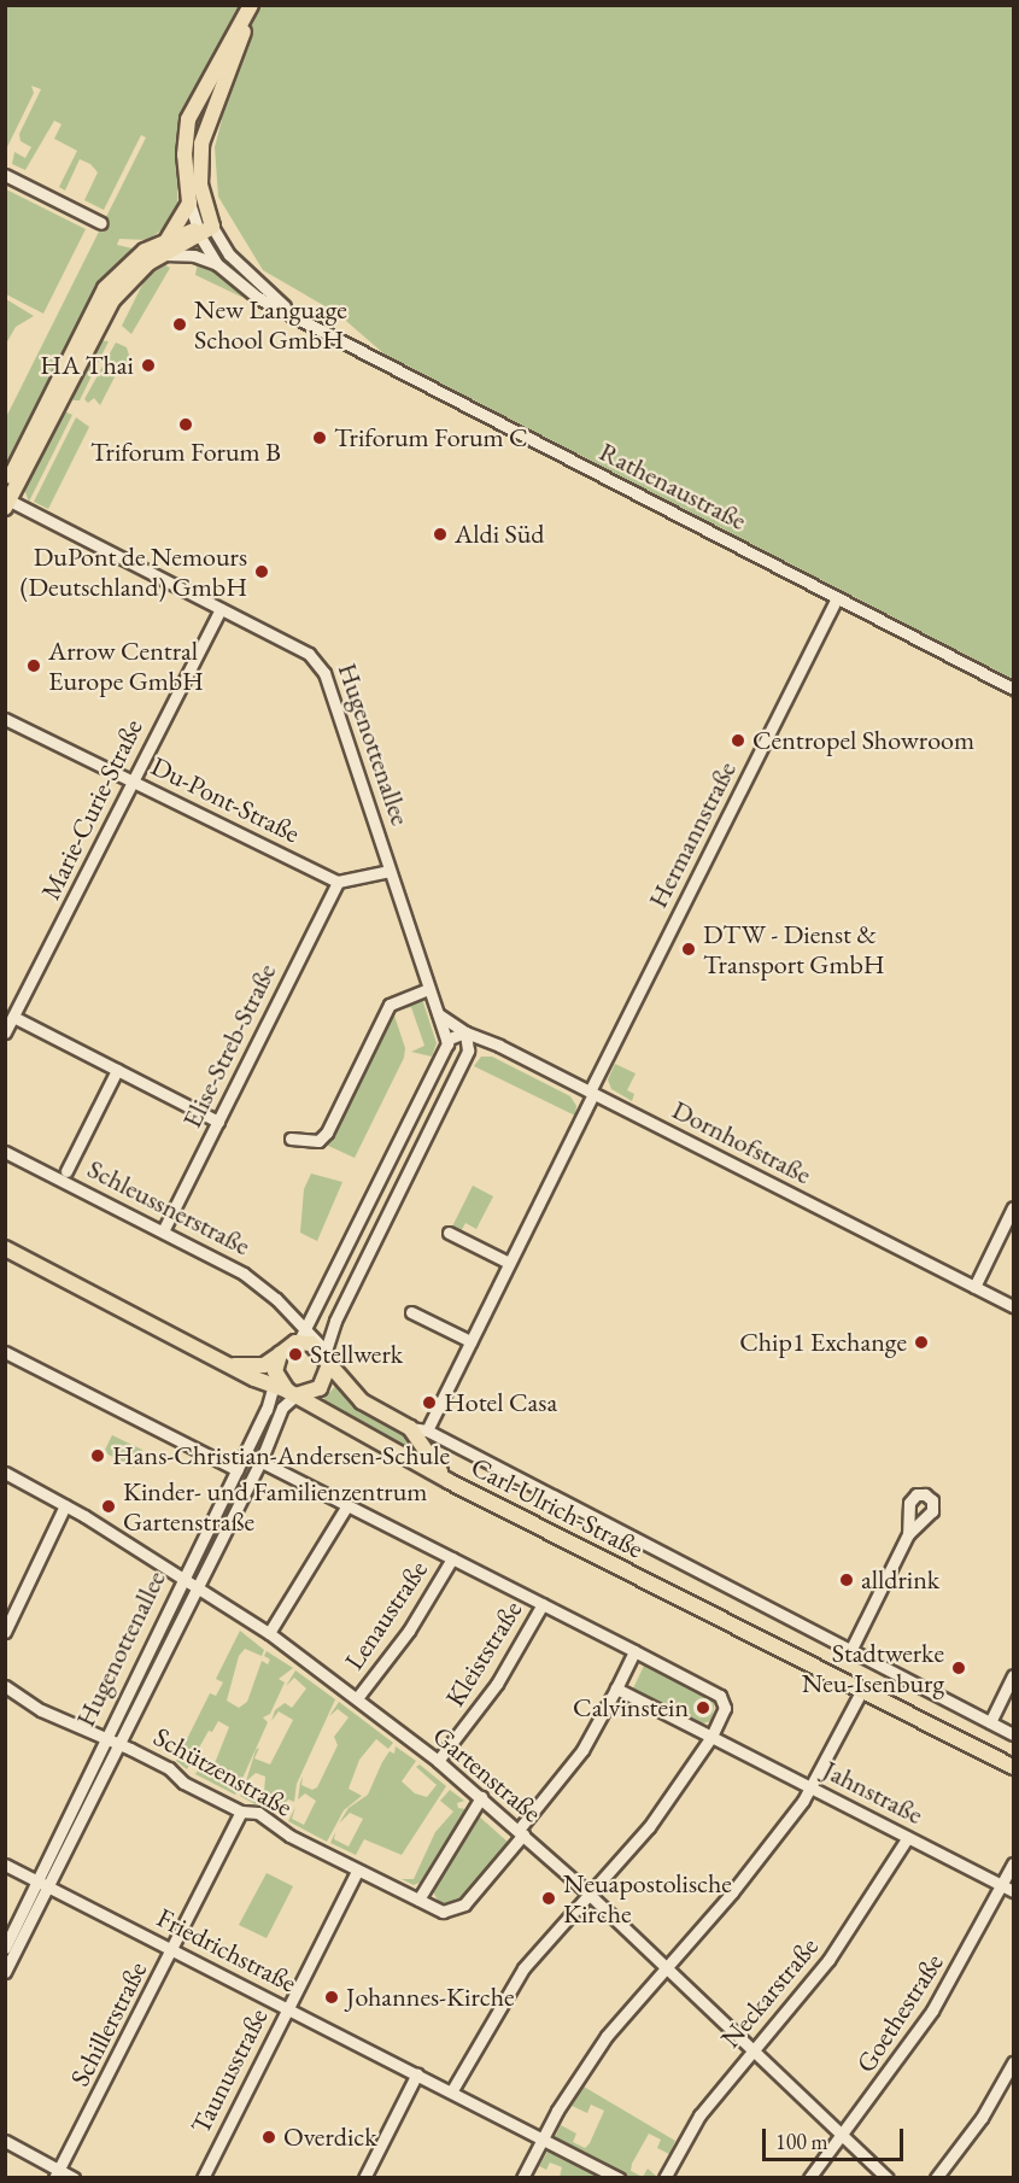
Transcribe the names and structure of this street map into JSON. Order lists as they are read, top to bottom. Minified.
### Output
{"streets":{"main road":["Hugenottenallee","Schleussnerstraße","Carl-Ulrich-Straße"],"street":["Rathenaustraße","Du-Pont-Straße","Marie-Curie-Straße","Hermannstraße","Elise-Streb-Straße","Dornhofstraße","Lenaustraße","Kleiststraße","Schützenstraße","Gartenstraße","Jahnstraße","Friedrichstraße","Neckarstraße","Goethestraße","Schillerstraße","Taunusstraße"]},"crossings":[["Rathenaustraße","Hermannstraße"],["Hugenottenallee","Marie-Curie-Straße"],["Hugenottenallee","Dornhofstraße"],["Hugenottenallee","Schleussnerstraße"],["Hugenottenallee","Carl-Ulrich-Straße"],["Hugenottenallee","Schützenstraße"],["Hugenottenallee","Gartenstraße"],["Hugenottenallee","Friedrichstraße"],["Du-Pont-Straße","Marie-Curie-Straße"],["Du-Pont-Straße","Elise-Streb-Straße"],["Hermannstraße","Dornhofstraße"],["Hermannstraße","Schleussnerstraße"],["Elise-Streb-Straße","Schleussnerstraße"],["Schleussnerstraße","Carl-Ulrich-Straße"],["Lenaustraße","Gartenstraße"],["Kleiststraße","Gartenstraße"],["Schützenstraße","Gartenstraße"],["Schützenstraße","Jahnstraße"],["Schützenstraße","Schillerstraße"],["Schützenstraße","Taunusstraße"],["Gartenstraße","Neckarstraße"],["Gartenstraße","Goethestraße"],["Jahnstraße","Neckarstraße"],["Jahnstraße","Goethestraße"],["Friedrichstraße","Schillerstraße"],["Friedrichstraße","Taunusstraße"]],"places":["New Language School GmbH","HA Thai","Triforum Forum B","Triforum Forum C","Aldi Süd","DuPont de Nemours (Deutschland) GmbH","Arrow Central Europe GmbH","Centropel Showroom","DTW - Dienst & Transport GmbH","Chip1 Exchange","Stellwerk","Hotel Casa","Hans-Christian-Andersen-Schule","Kinder- und Familienzentrum Gartenstraße","alldrink","Stadtwerke Neu-Isenburg","Calvinstein","Neuapostolische Kirche","Johannes-Kirche","Overdick"],"scale_bar":"100 m"}
